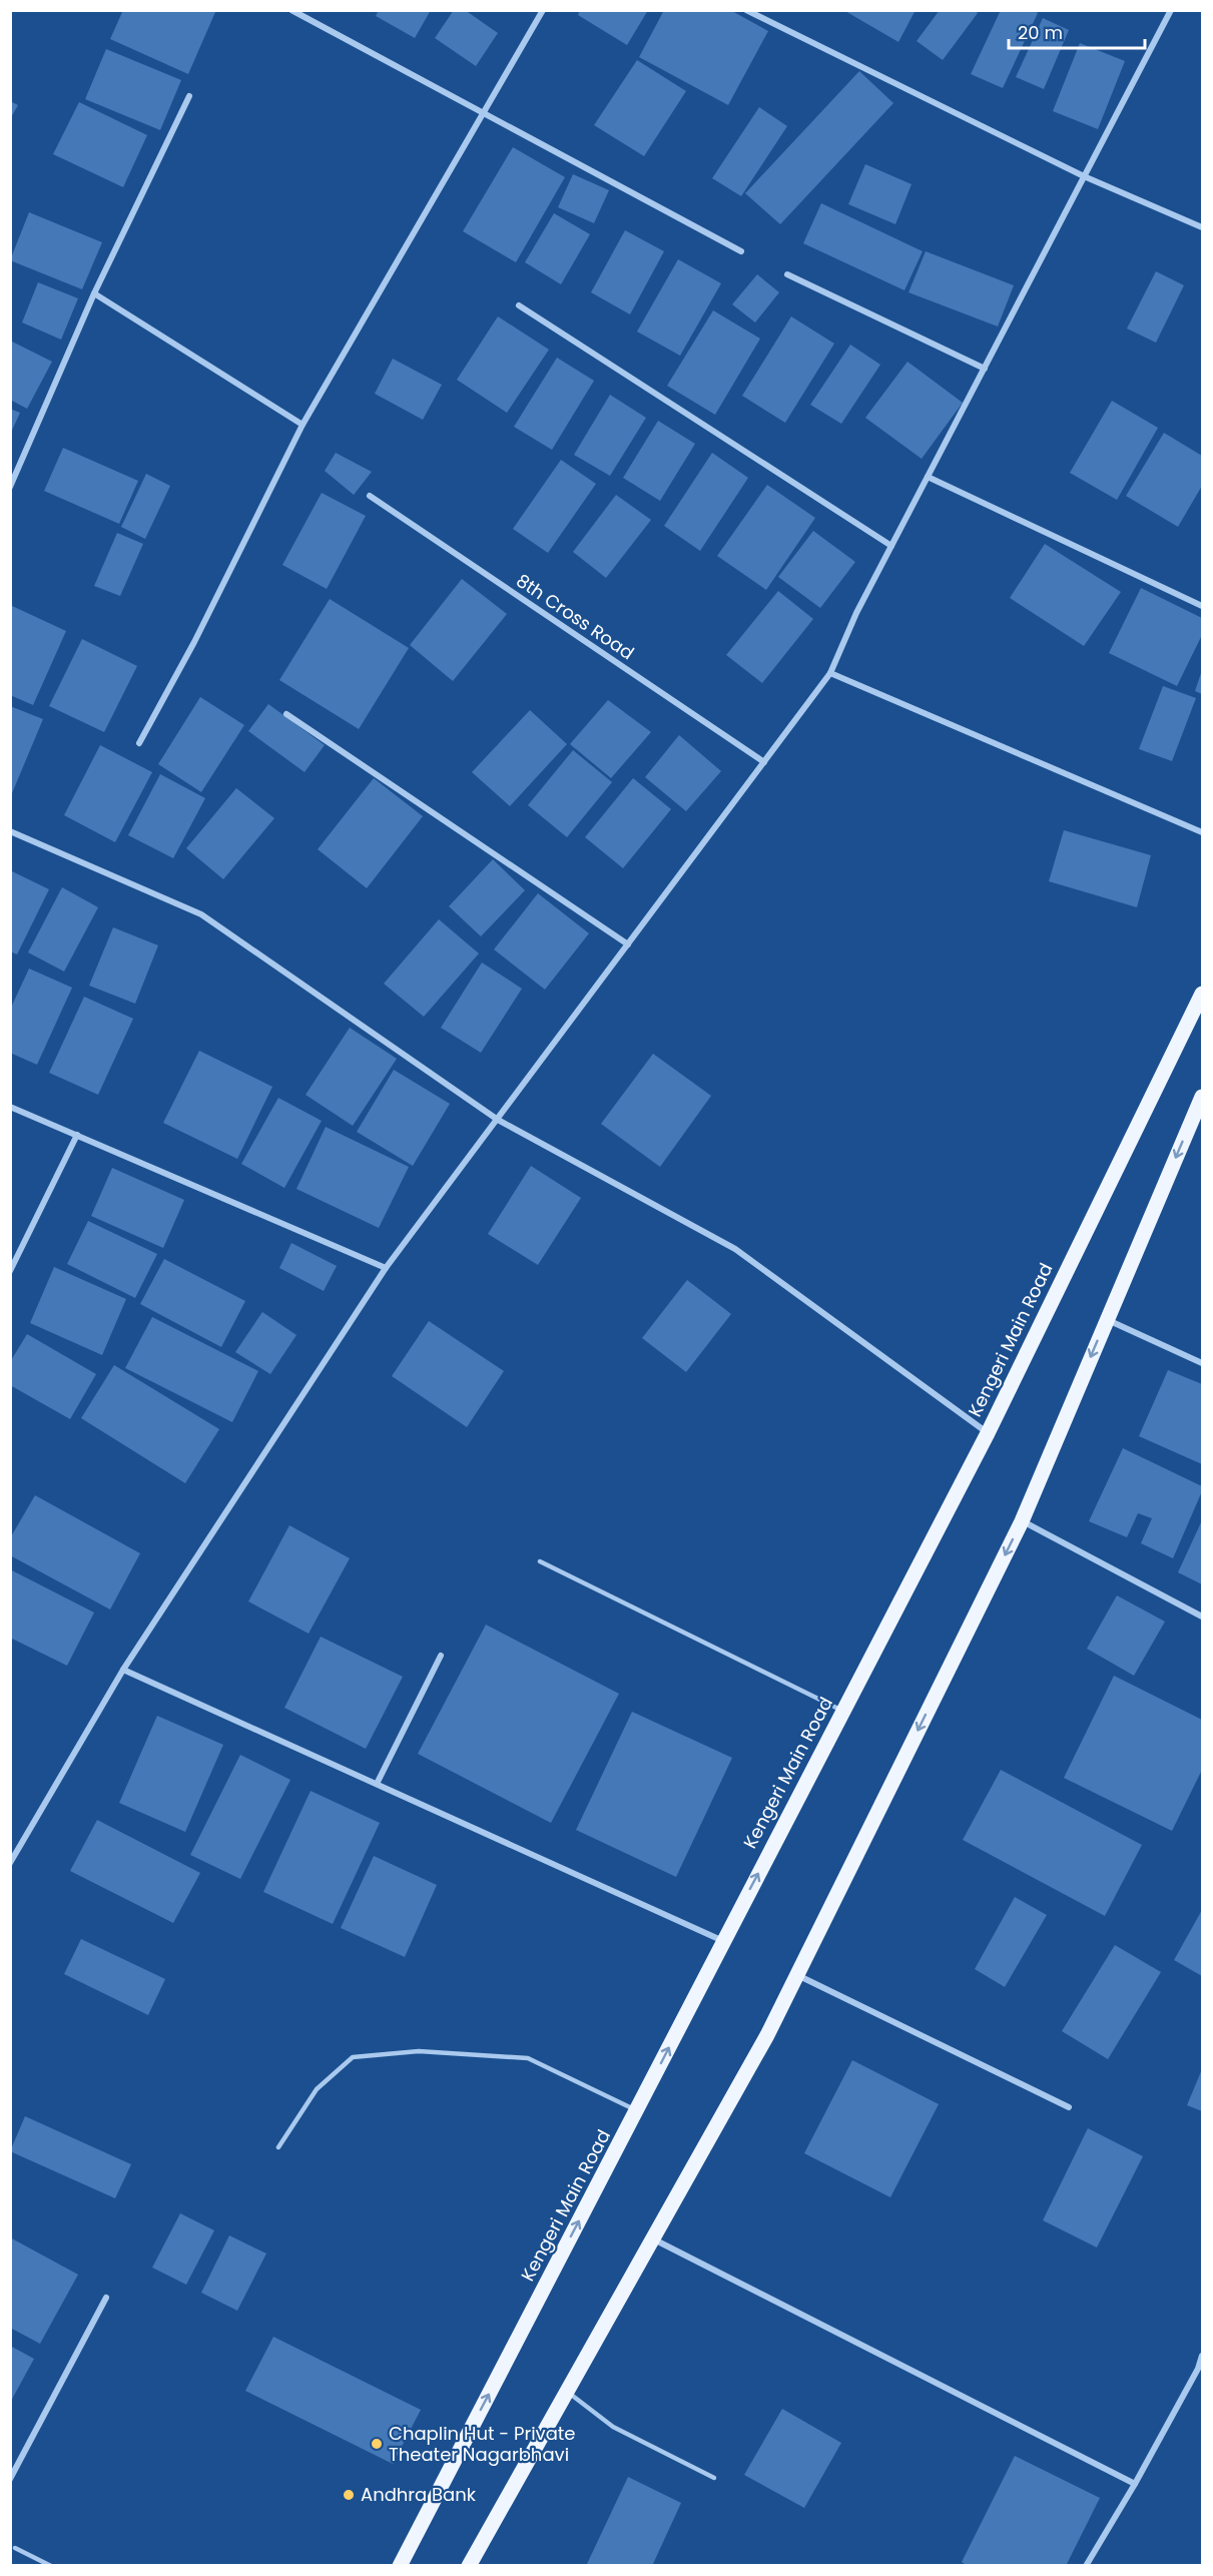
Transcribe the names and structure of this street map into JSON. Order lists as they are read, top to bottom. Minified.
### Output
{"streets":{"main road":["Kengeri Main Road"],"street":["8th Cross Road"]},"places":["Chaplin Hut - Private Theater Nagarbhavi","Andhra Bank"],"scale_bar":"20 m"}
